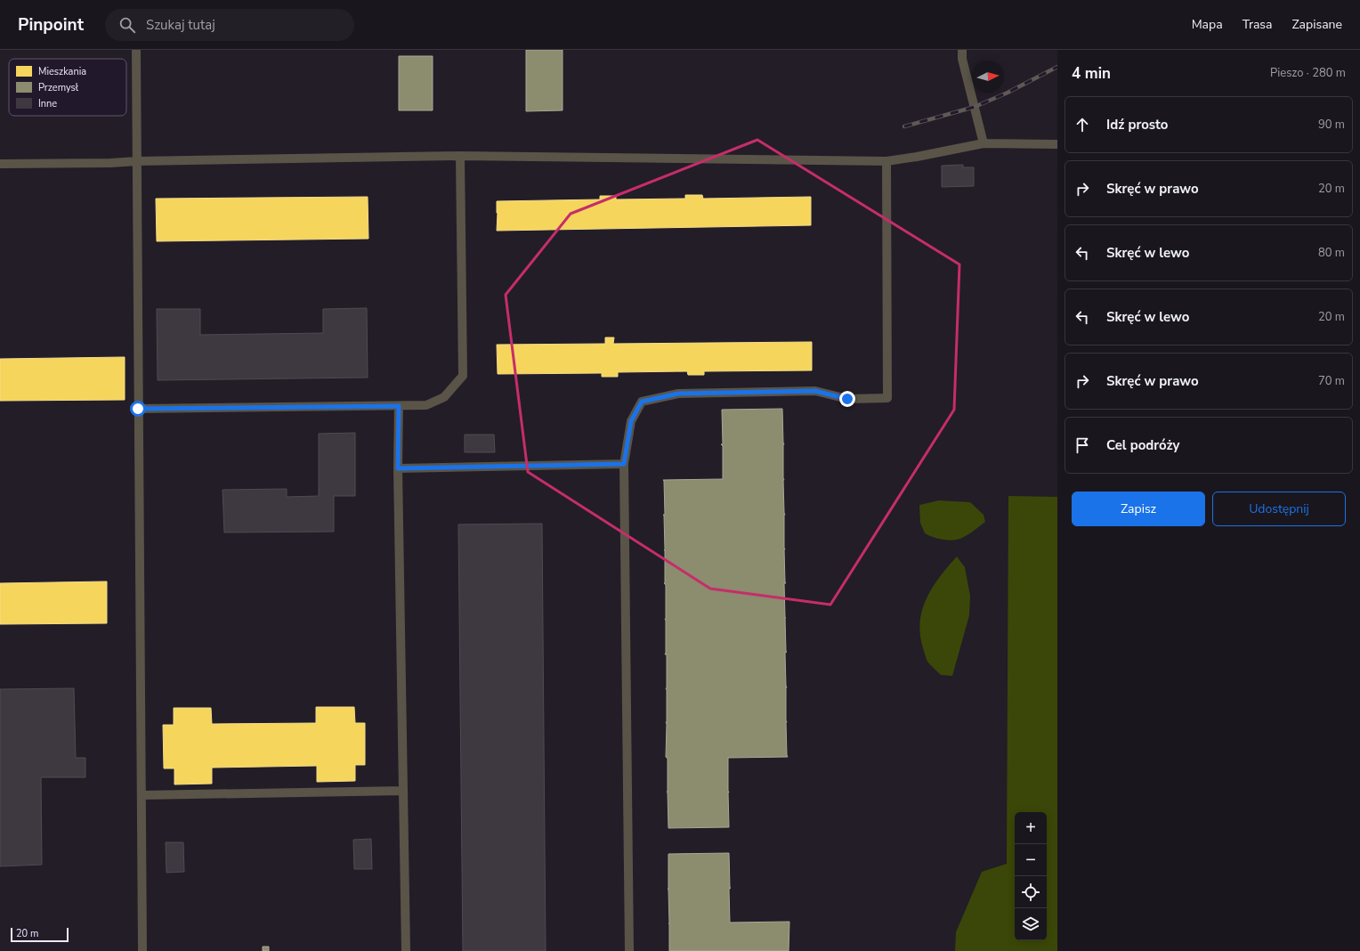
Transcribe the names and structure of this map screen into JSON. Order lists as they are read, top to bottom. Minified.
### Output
{"legend":["Mieszkania","Przemysł","Inne"],"scale_bar":"20 m","north":"right","page":{"header":"Pinpoint","search":"Szukaj tutaj","nav":["Mapa","Trasa","Zapisane"],"heading":["4 min","Pieszo · 280 m"],"list":[["Idź prosto","90 m"],["Skręć w prawo","20 m"],["Skręć w lewo","80 m"],["Skręć w lewo","20 m"],["Skręć w prawo","70 m"],"Cel podróży"],"buttons":["Zapisz","Udostępnij"],"map_buttons":["+","−"],"scale":"20 m"}}
